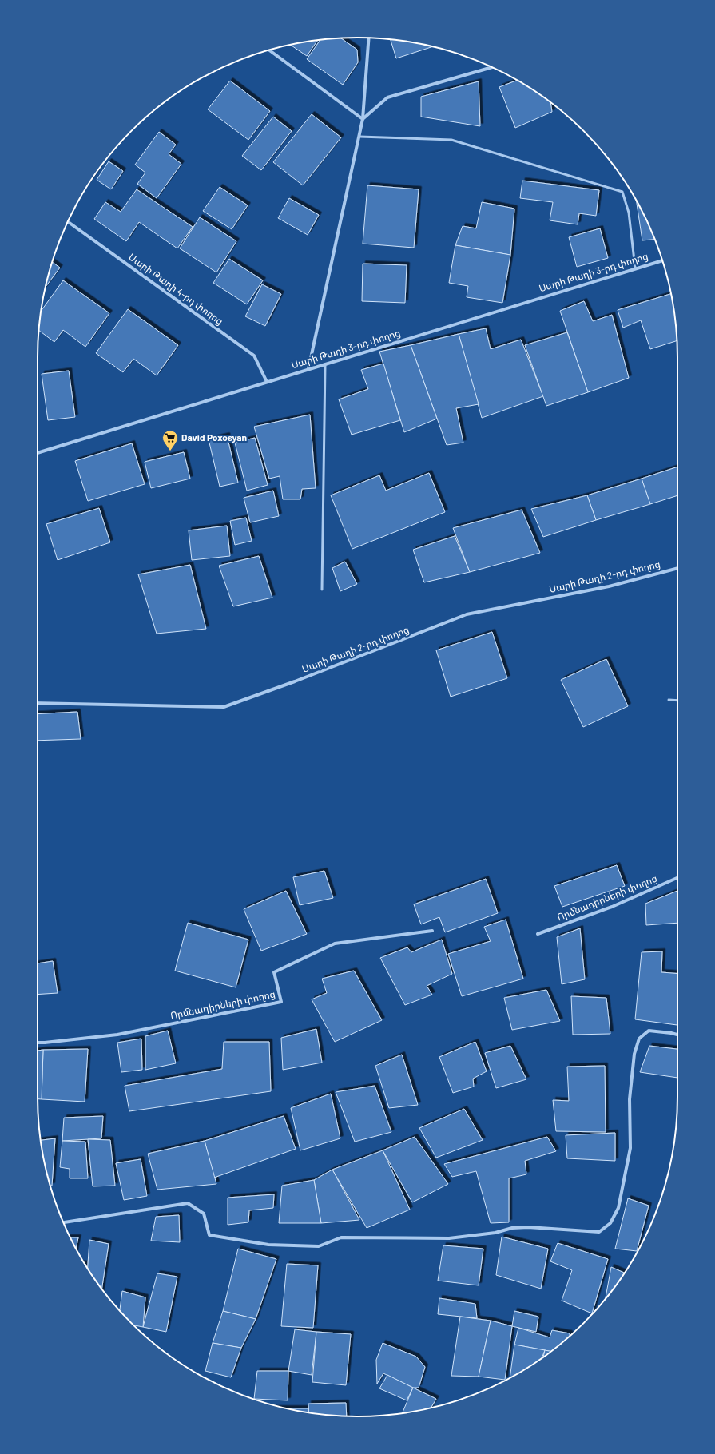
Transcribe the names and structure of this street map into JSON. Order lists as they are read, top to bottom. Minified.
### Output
{"streets":{"street":["Սարի Թաղի 3-րդ փողոց","Սարի Թաղի 4-րդ փողոց","Սարի Թաղի 2-րդ փողոց","Որմնադիրների փողոց"]},"crossings":[["Սարի Թաղի 3-րդ փողոց","Սարի Թաղի 4-րդ փողոց"]],"places":{"supermarket":["David Poxosyan"]}}
